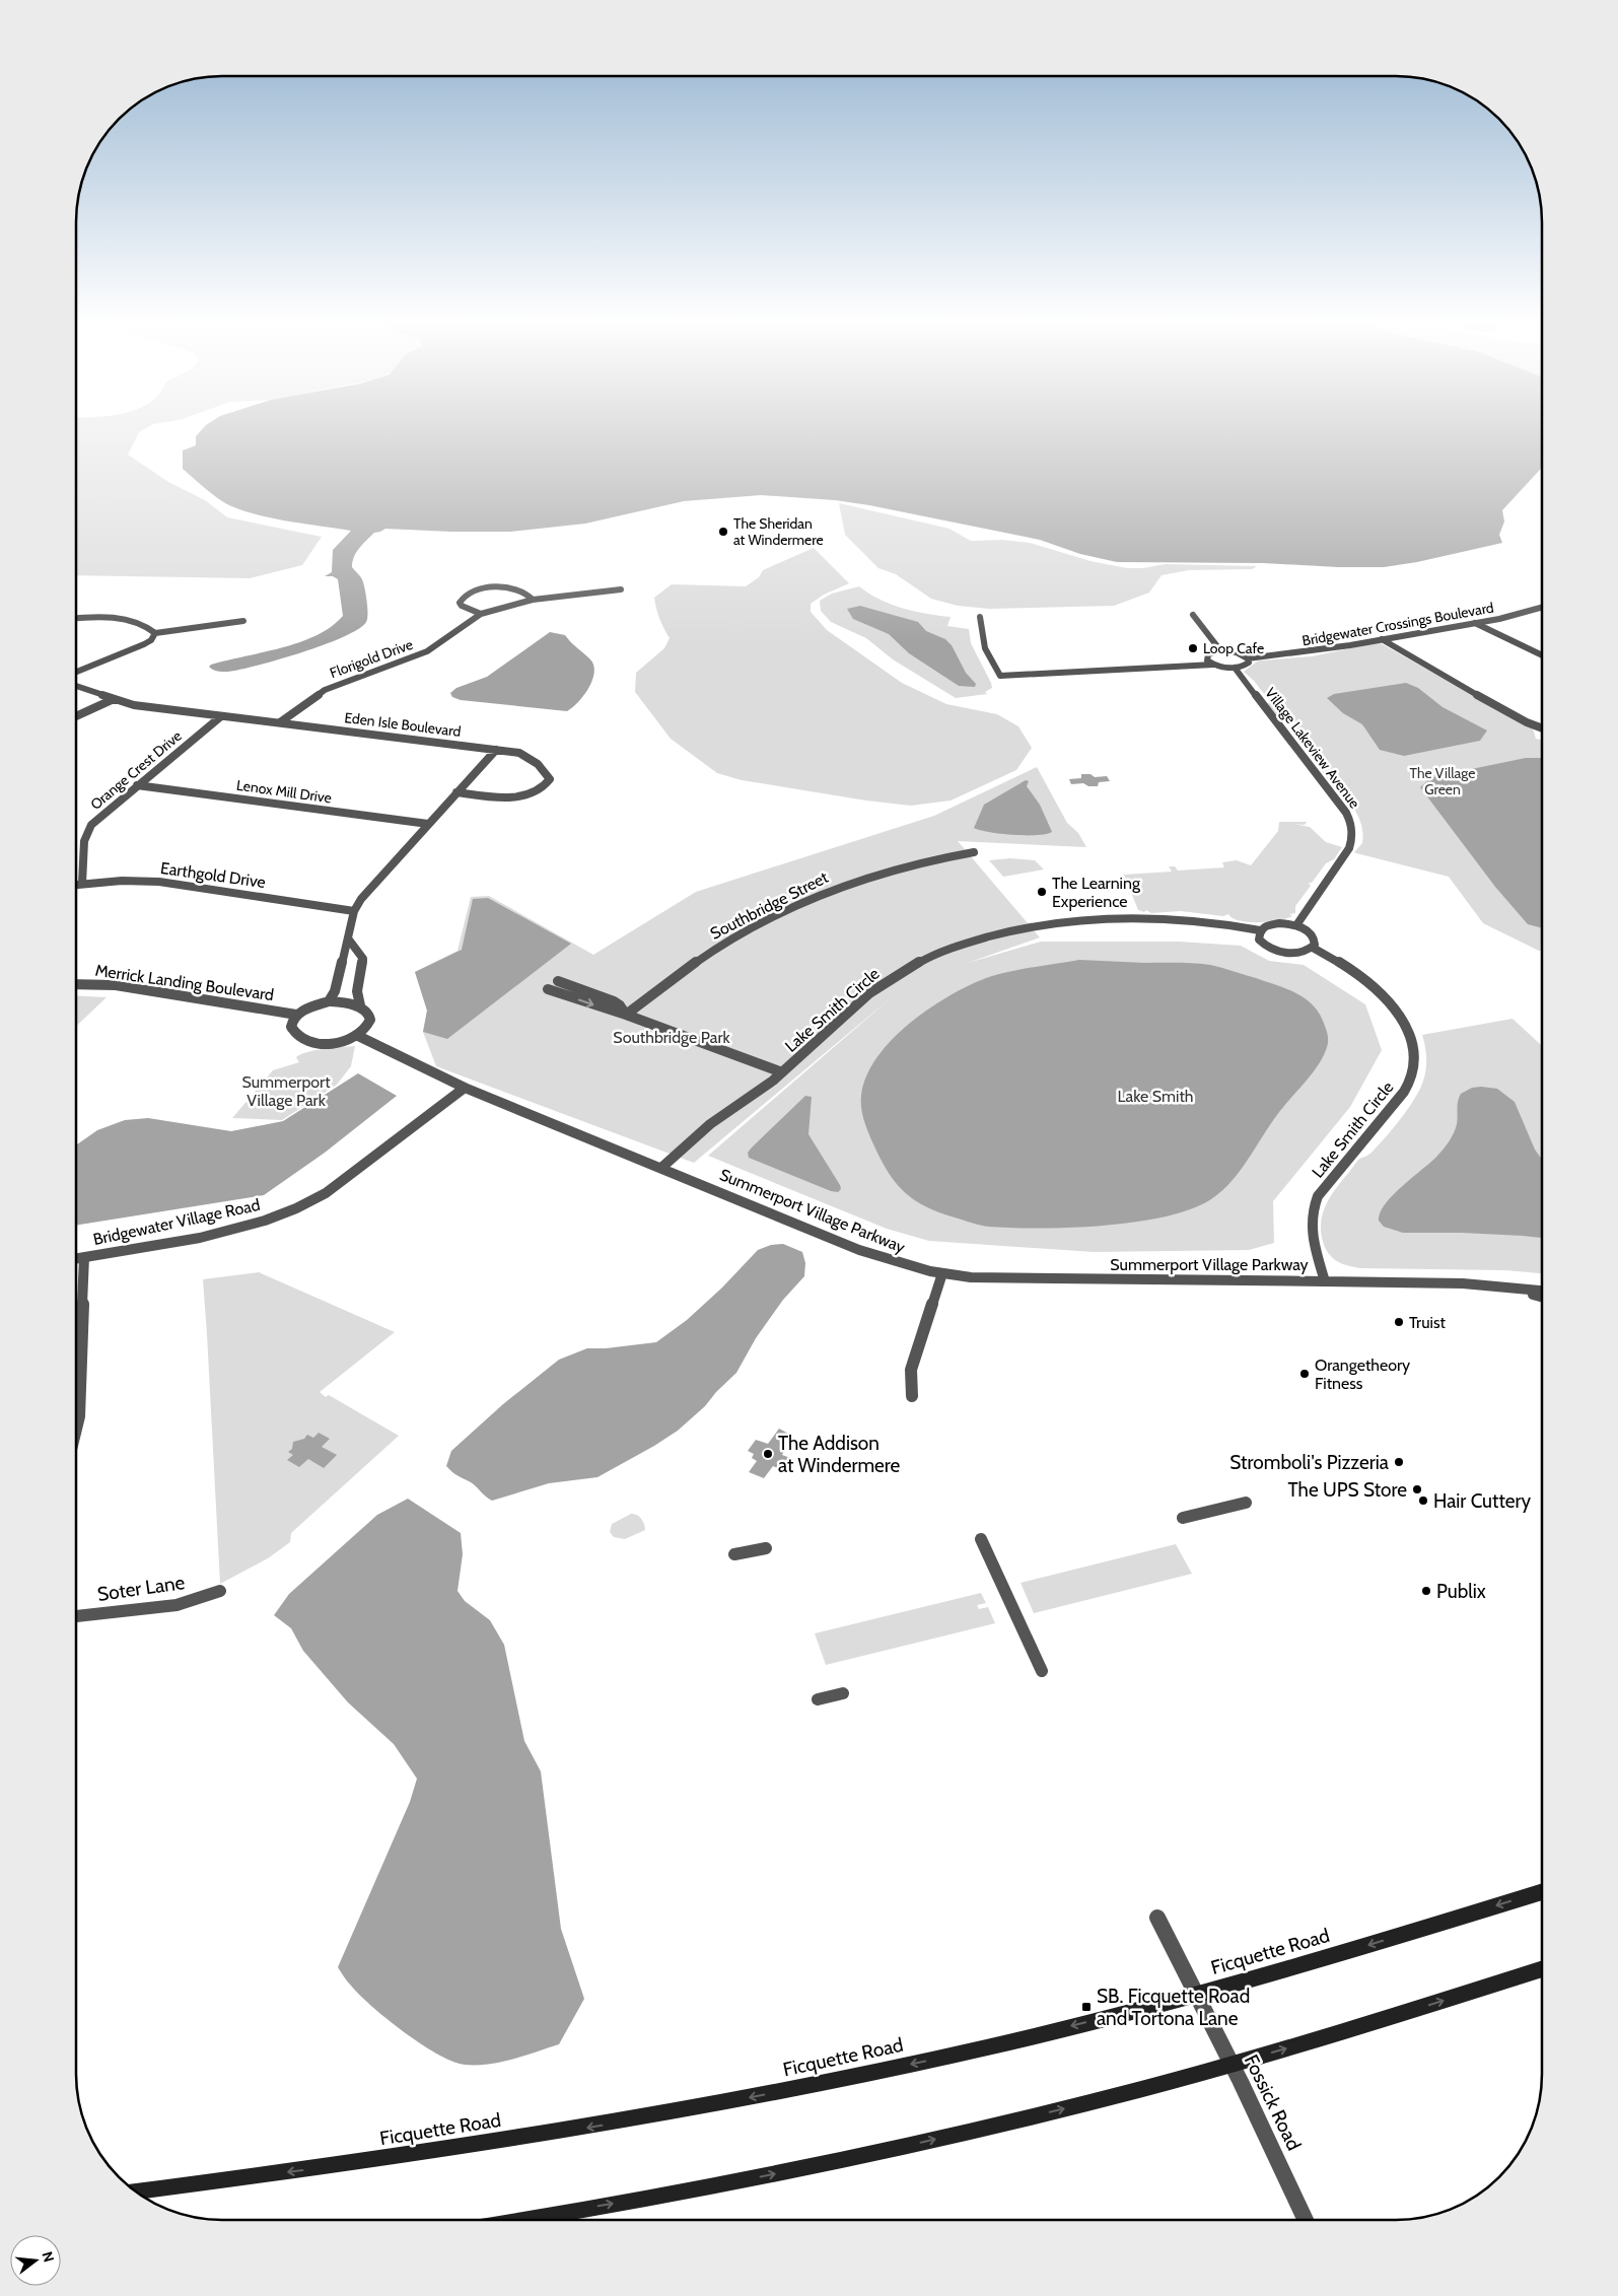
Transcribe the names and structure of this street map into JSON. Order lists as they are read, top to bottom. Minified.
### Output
{"streets":{"main road":["Ficquette Road"],"street":["Bridgewater Crossings Boulevard","Florigold Drive","Eden Isle Boulevard","Village Lakeview Avenue","Orange Crest Drive","Lenox Mill Drive","Earthgold Drive","Southbridge Street","Merrick Landing Boulevard","Lake Smith Circle","Summerport Village Parkway","Bridgewater Village Road","Soter Lane","Fossick Road"]},"crossings":[["Florigold Drive","Eden Isle Boulevard"],["Eden Isle Boulevard","Orange Crest Drive"],["Orange Crest Drive","Lenox Mill Drive"],["Orange Crest Drive","Earthgold Drive"],["Lake Smith Circle","Summerport Village Parkway"],["Summerport Village Parkway","Bridgewater Village Road"],["Ficquette Road","Fossick Road"]],"parks":["The Village Green","Southbridge Park","Summerport Village Park","Lake Smith"],"places":{"other":["The Sheridan at Windermere","Loop Cafe","The Learning Experience","Truist","Orangetheory Fitness","The Addison at Windermere","Stromboli's Pizzeria","The UPS Store","Hair Cuttery","Publix"],"transit":["SB. Ficquette Road and Tortona Lane"]},"north":"right"}
